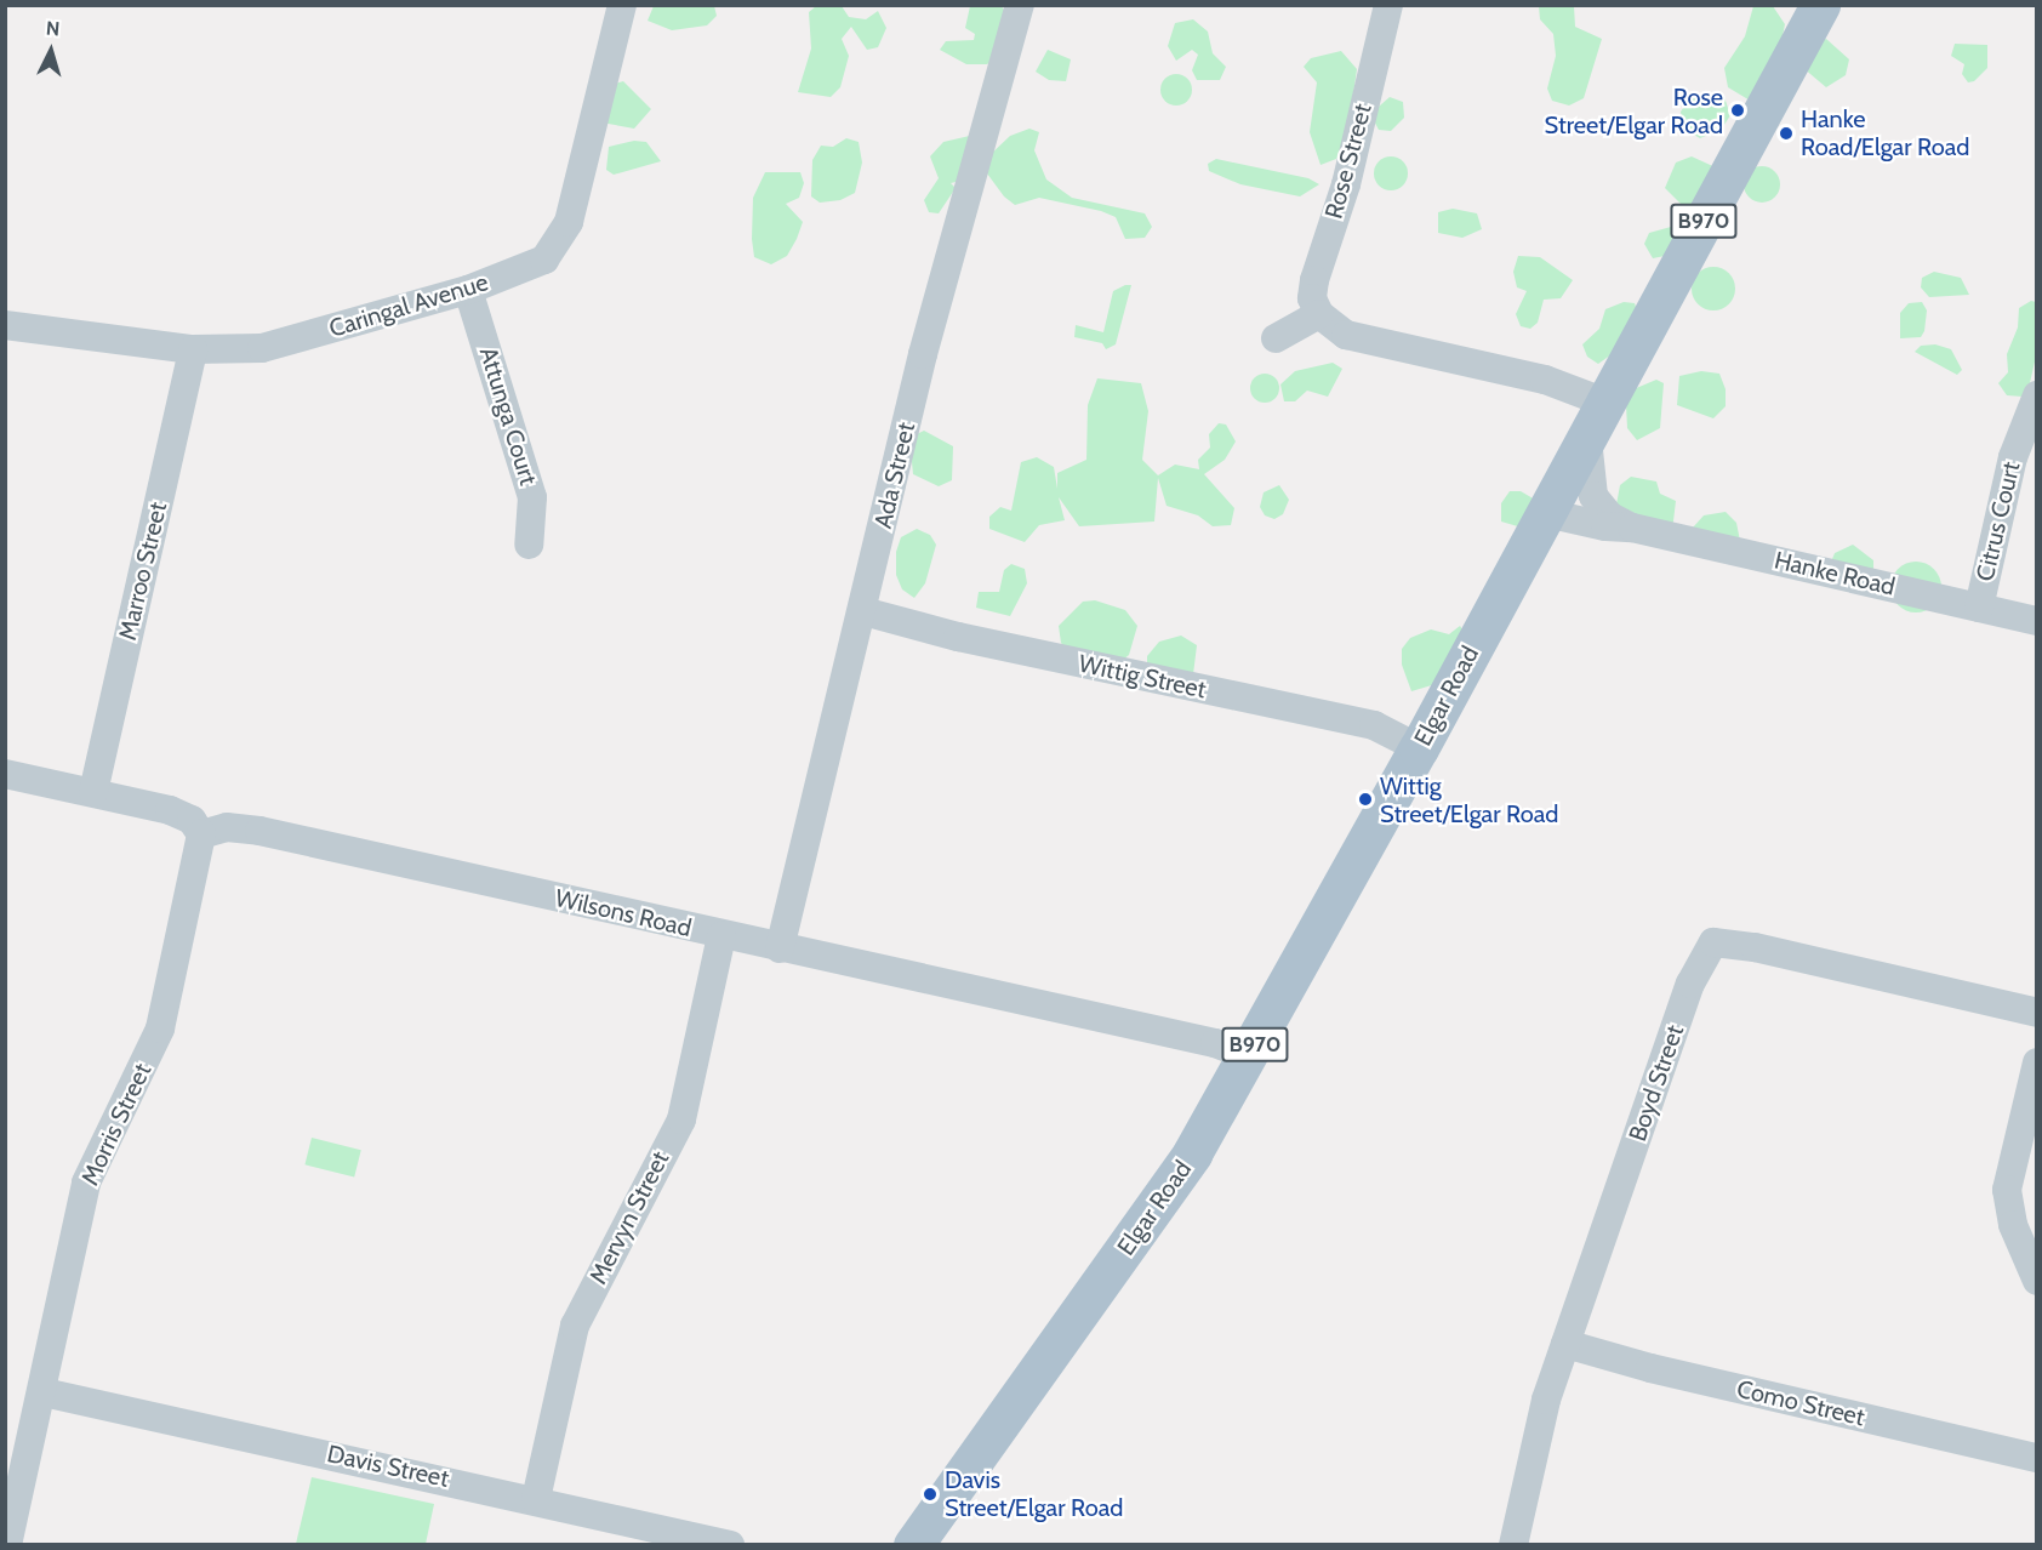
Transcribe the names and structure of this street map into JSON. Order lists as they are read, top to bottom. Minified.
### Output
{"streets":{"main road":["B970","Elgar Road"],"street":["Rose Street","Caringal Avenue","Attunga Court","Ada Street","Citrus Court","Marroo Street","Hanke Road","Wittig Street","Wilsons Road","Boyd Street","Morris Street","Mervyn Street","Como Street","Davis Street"]},"crossings":[["Caringal Avenue","Attunga Court"],["Caringal Avenue","Marroo Street"],["Ada Street","Wittig Street"],["Ada Street","Wilsons Road"],["Citrus Court","Hanke Road"],["Hanke Road","Elgar Road"],["Wittig Street","Elgar Road"],["Elgar Road","Wilsons Road"],["Wilsons Road","Morris Street"],["Wilsons Road","Mervyn Street"],["Boyd Street","Como Street"],["Morris Street","Davis Street"],["Mervyn Street","Davis Street"]],"places":["Rose Street/Elgar Road","Hanke Road/Elgar Road","Wittig Street/Elgar Road","Davis Street/Elgar Road"],"north":"top"}
